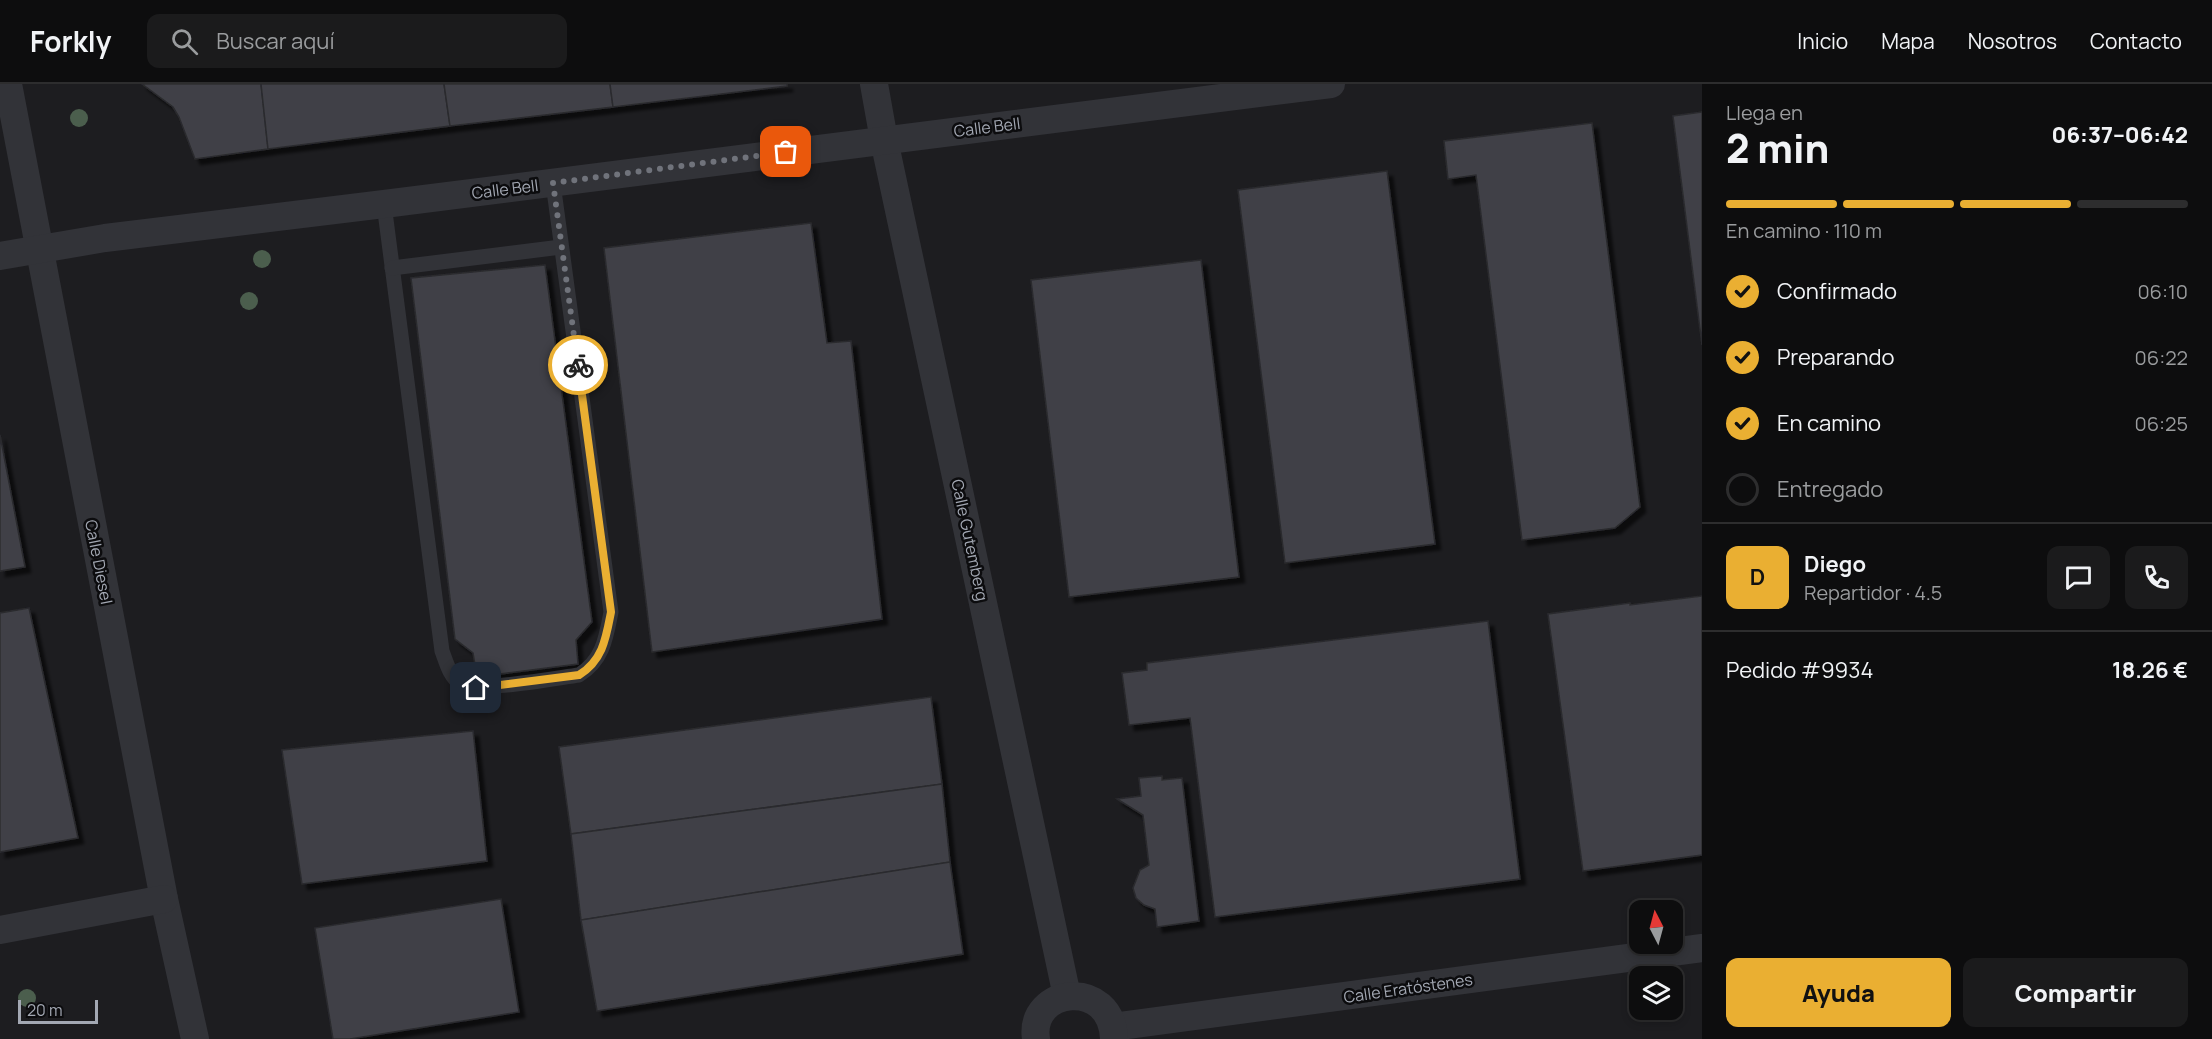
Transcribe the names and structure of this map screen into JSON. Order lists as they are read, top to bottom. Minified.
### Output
{"streets":{"street":["Calle Bell","Calle Gutemberg","Calle Diesel","Calle Eratóstenes"]},"crossings":[["Calle Bell","Calle Gutemberg"],["Calle Bell","Calle Diesel"]],"scale_bar":"20 m","north":"top","page":{"header":"Forkly","search":"Buscar aquí","nav":["Inicio","Mapa","Nosotros","Contacto"],"heading":["2 min","Llega en","06:37–06:42"],"panel":["Diego","Repartidor · 4.5","Pedido #9934","18.26 €"],"bar":"En camino · 110 m","list":[["Confirmado","06:10"],["Preparando","06:22"],["En camino","06:25"],"Entregado"],"round":"D","buttons":["Ayuda","Compartir"],"scale":"20 m"}}
